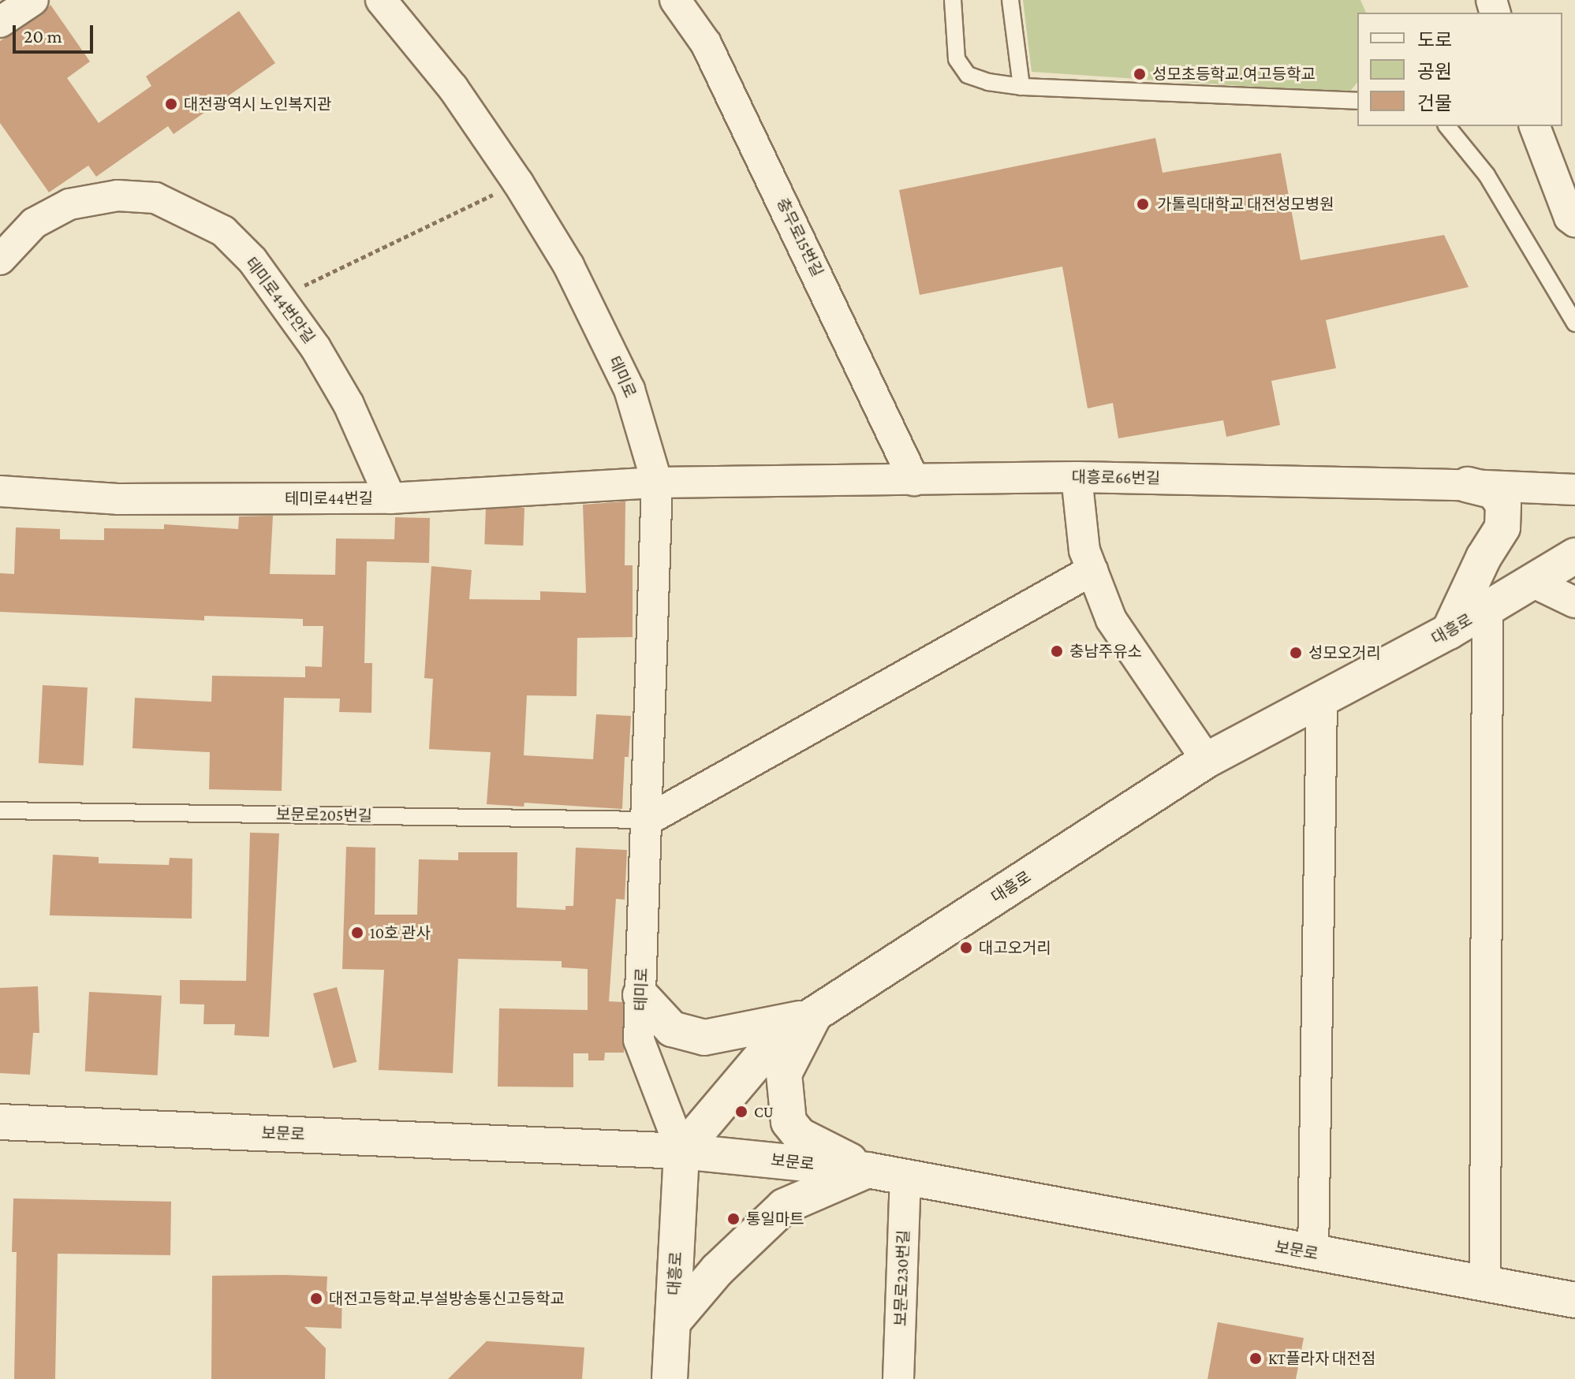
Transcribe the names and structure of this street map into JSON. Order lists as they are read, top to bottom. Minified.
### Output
{"streets":{"main road":["대흥로","보문로"],"street":["충무로15번길","테미로44번안길","테미로","대흥로66번길","테미로44번길","보문로230번길"],"lane":["보문로205번길"]},"crossings":[["충무로15번길","대흥로66번길"],["테미로44번안길","테미로44번길"],["테미로","대흥로66번길"],["테미로","테미로44번길"],["테미로","대흥로"],["테미로","보문로205번길"],["테미로","보문로"],["대흥로66번길","테미로44번길"],["대흥로","보문로"],["보문로","보문로230번길"]],"places":["성모초등학교.여고등학교","대전광역시 노인복지관","가톨릭대학교 대전성모병원","충남주유소","성모오거리","10호 관사","대고오거리","CU","통일마트","대전고등학교.부설방송통신고등학교","KT플라자 대전점"],"legend":["도로","공원","건물"],"scale_bar":"20 m"}
